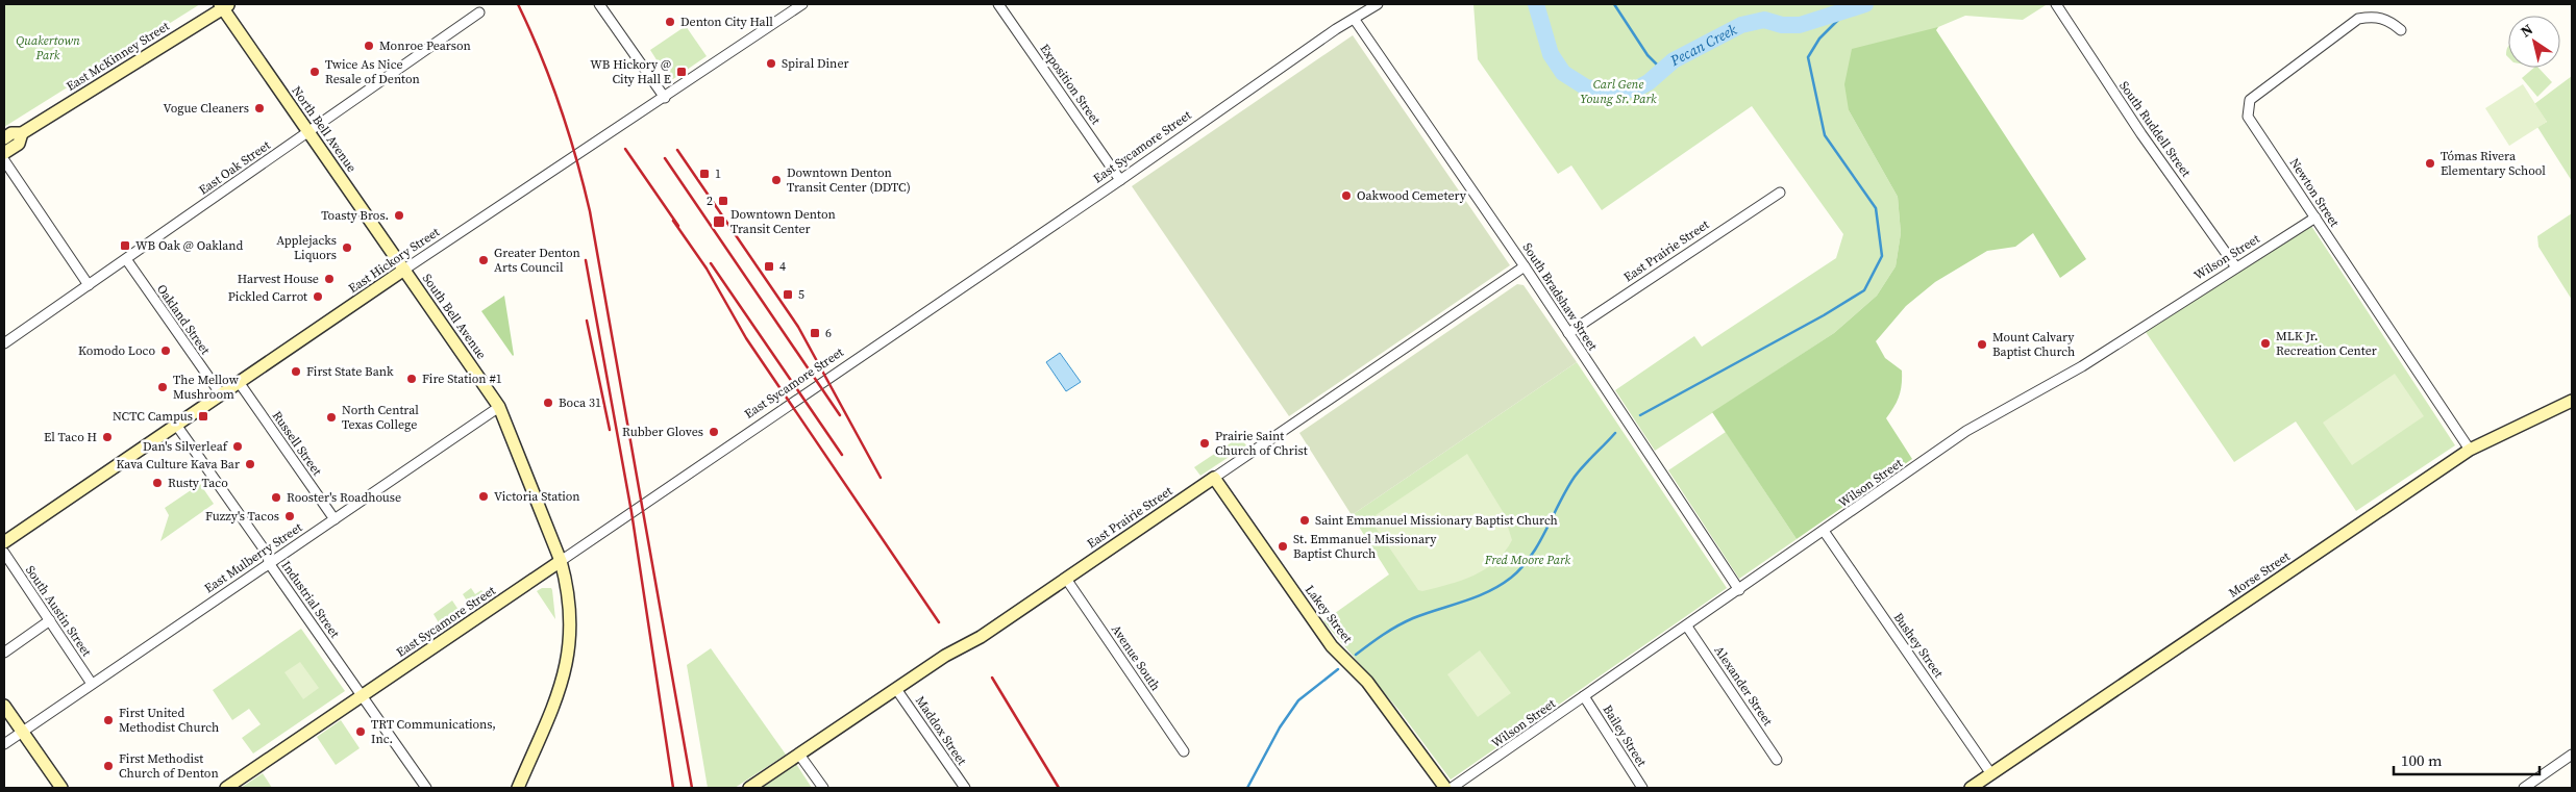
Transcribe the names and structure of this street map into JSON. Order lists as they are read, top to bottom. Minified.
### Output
{"streets":{"street":["East McKinney Street","Exposition Street","North Bell Avenue","South Ruddell Street","East Sycamore Street","East Oak Street","Newton Street","East Prairie Street","Wilson Street","East Hickory Street","South Bradshaw Street","South Bell Avenue","Oakland Street","Russell Street","East Mulberry Street","Morse Street","Industrial Street","South Austin Street","Lakey Street","Bushey Street","Avenue South","Alexander Street","Maddox Street","Bailey Street"]},"crossings":[["East McKinney Street","North Bell Avenue"],["Exposition Street","East Sycamore Street"],["North Bell Avenue","East Oak Street"],["North Bell Avenue","East Hickory Street"],["North Bell Avenue","South Bell Avenue"],["South Ruddell Street","Wilson Street"],["East Sycamore Street","South Bradshaw Street"],["East Sycamore Street","South Bell Avenue"],["East Sycamore Street","Industrial Street"],["East Oak Street","Oakland Street"],["Newton Street","Wilson Street"],["Newton Street","Morse Street"],["East Prairie Street","South Bradshaw Street"],["East Prairie Street","Lakey Street"],["East Prairie Street","Avenue South"],["East Prairie Street","Maddox Street"],["Wilson Street","South Bradshaw Street"],["Wilson Street","Bushey Street"],["Wilson Street","Alexander Street"],["Wilson Street","Bailey Street"],["East Hickory Street","South Bell Avenue"],["East Hickory Street","Oakland Street"],["East Hickory Street","Russell Street"],["East Hickory Street","Industrial Street"],["South Bell Avenue","East Mulberry Street"],["Russell Street","East Mulberry Street"],["East Mulberry Street","Industrial Street"],["East Mulberry Street","South Austin Street"],["Morse Street","Bushey Street"]],"water":["Pecan Creek"],"parks":["Quakertown Park","Carl Gene Young Sr. Park","Fred Moore Park"],"places":{"other":["Denton City Hall","Monroe Pearson","Spiral Diner","Twice As Nice Resale of Denton","Vogue Cleaners","Tómas Rivera Elementary School","Downtown Denton Transit Center (DDTC)","Oakwood Cemetery","Toasty Bros.","Applejacks Liquors","Greater Denton Arts Council","Harvest House","Pickled Carrot","MLK Jr. Recreation Center","Mount Calvary Baptist Church","Komodo Loco","First State Bank","Fire Station #1","The Mellow Mushroom","Boca 31","North Central Texas College","Rubber Gloves","El Taco H","Prairie Saint Church of Christ","Dan's Silverleaf","Kava Culture Kava Bar","Rusty Taco","Victoria Station","Rooster's Roadhouse","Fuzzy's Tacos","Saint Emmanuel Missionary Baptist Church","St. Emmanuel Missionary Baptist Church","First United Methodist Church","TRT Communications, Inc.","First Methodist Church of Denton"],"transit":["WB Hickory @ City Hall E","1","2","Downtown Denton Transit Center","WB Oak @ Oakland","4","5","6","NCTC Campus"]},"scale_bar":"100 m","north":"top left"}
